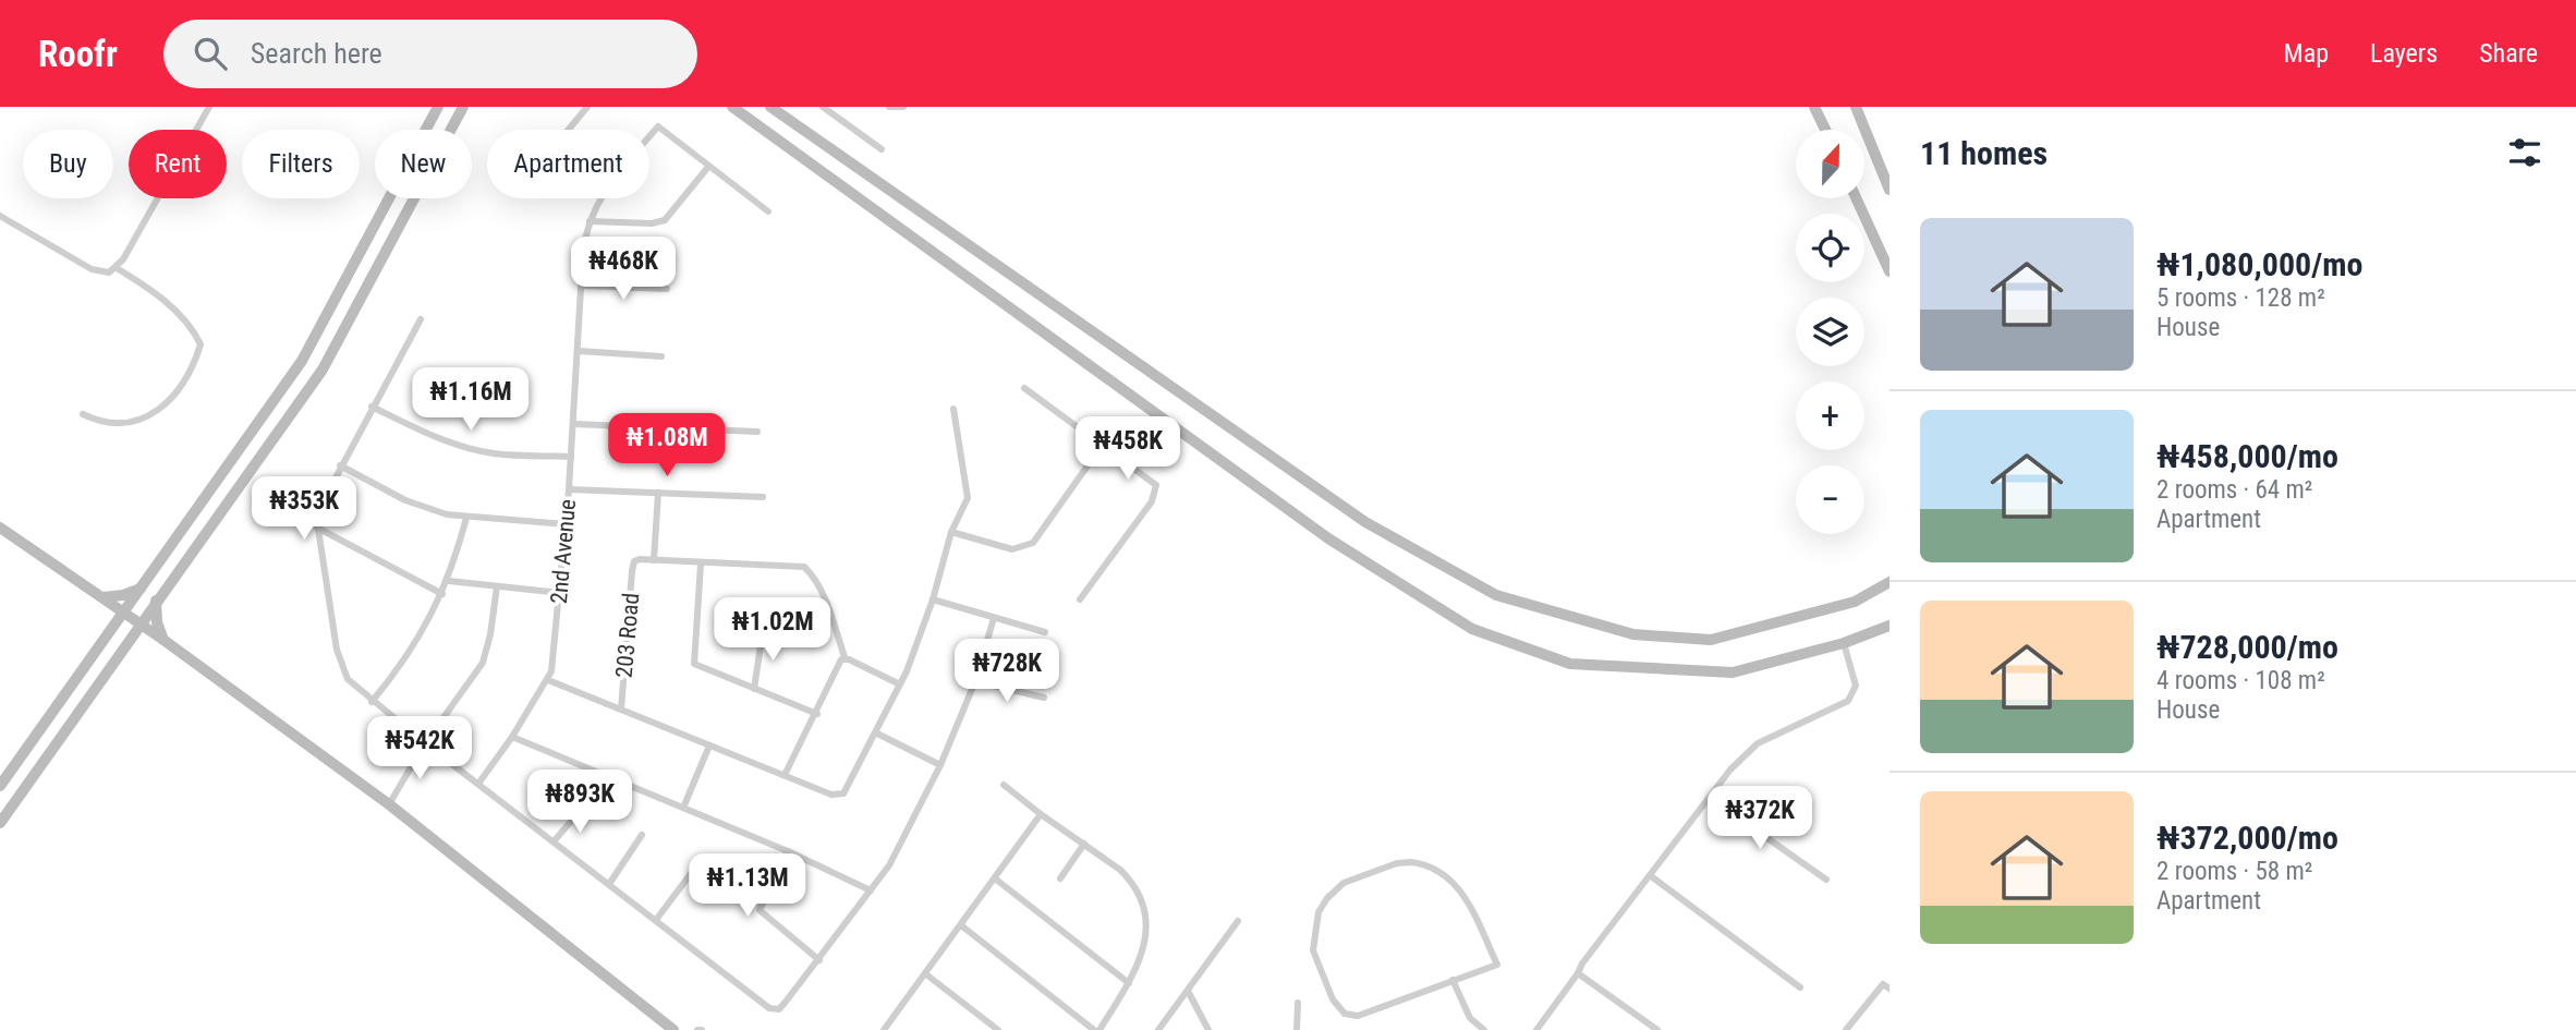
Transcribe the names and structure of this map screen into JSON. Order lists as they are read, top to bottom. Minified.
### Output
{"streets":{"street":["2nd Avenue","203 Road"]},"north":"top","page":{"header":"Roofr","search":"Search here","nav":["Map","Layers","Share"],"heading":"11 homes","map_buttons":["+","−"],"chip":["Buy","Rent","Filters","New","Apartment"],"list":[{"name":"₦1,080,000/mo","note":"5 rooms · 128 m² · House"},{"name":"₦458,000/mo","note":"2 rooms · 64 m² · Apartment"},{"name":"₦728,000/mo","note":"4 rooms · 108 m² · House"},{"name":"₦372,000/mo","note":"2 rooms · 58 m² · Apartment"}],"price":["₦468K","₦1.16M","₦1.08M","₦458K","₦353K","₦1.02M","₦728K","₦542K","₦893K","₦372K","₦1.13M"]}}
